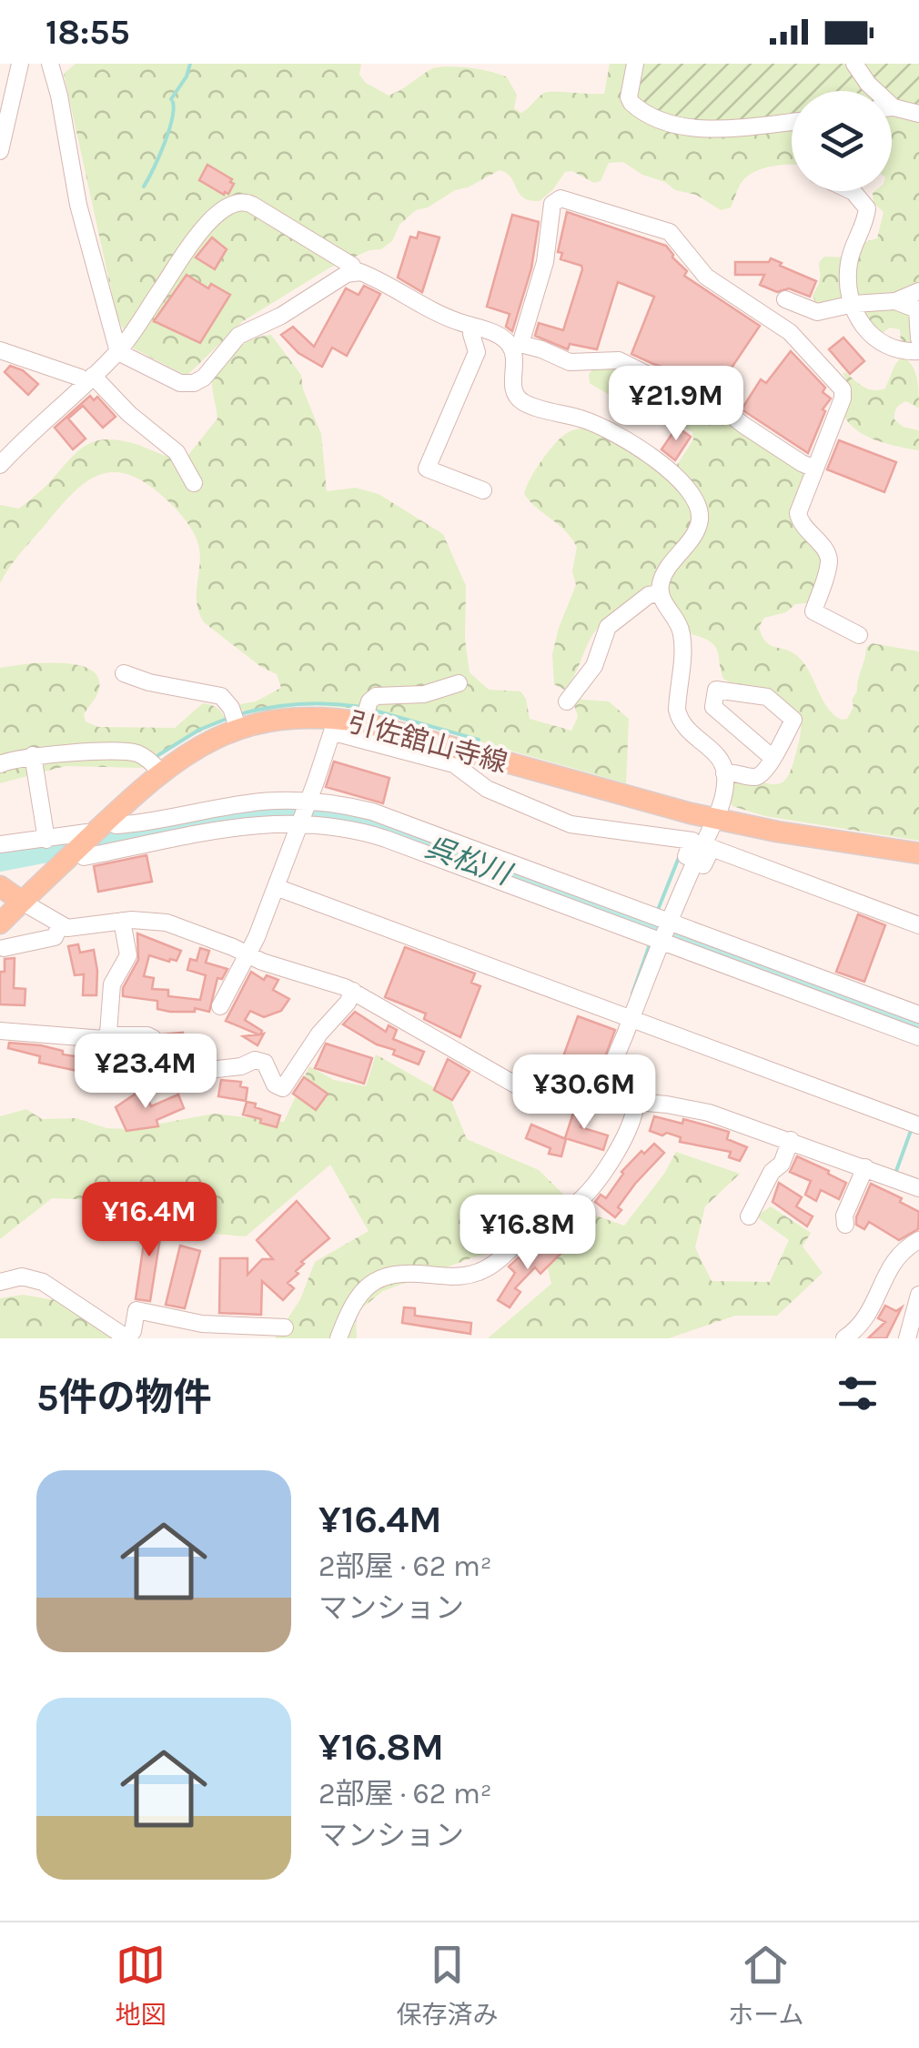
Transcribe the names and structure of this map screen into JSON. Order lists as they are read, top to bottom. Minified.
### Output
{"streets":{"main road":["引佐舘山寺線"]},"water":["呉松川"],"page":{"status":"18:55","price":["¥21.9M","¥23.4M","¥30.6M","¥16.4M","¥16.8M"],"heading":"5件の物件","list":[{"name":"¥16.4M","note":"2部屋 · 62 m² · マンション"},{"name":"¥16.8M","note":"2部屋 · 62 m² · マンション"}],"tabs":["地図","保存済み","ホーム"]}}
